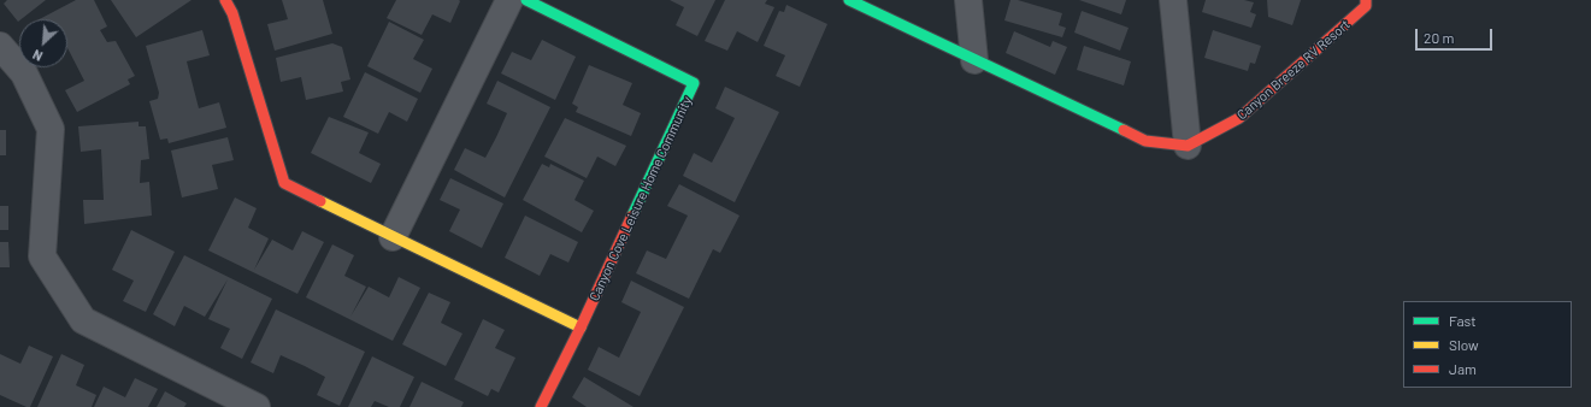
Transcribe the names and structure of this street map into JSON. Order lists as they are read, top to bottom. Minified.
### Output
{"streets":{"street":["Canyon Breeze RV Resort","Canyon Cove Leisure Home Community"]},"legend":["Fast","Slow","Jam"],"scale_bar":"20 m","north":"bottom left"}
